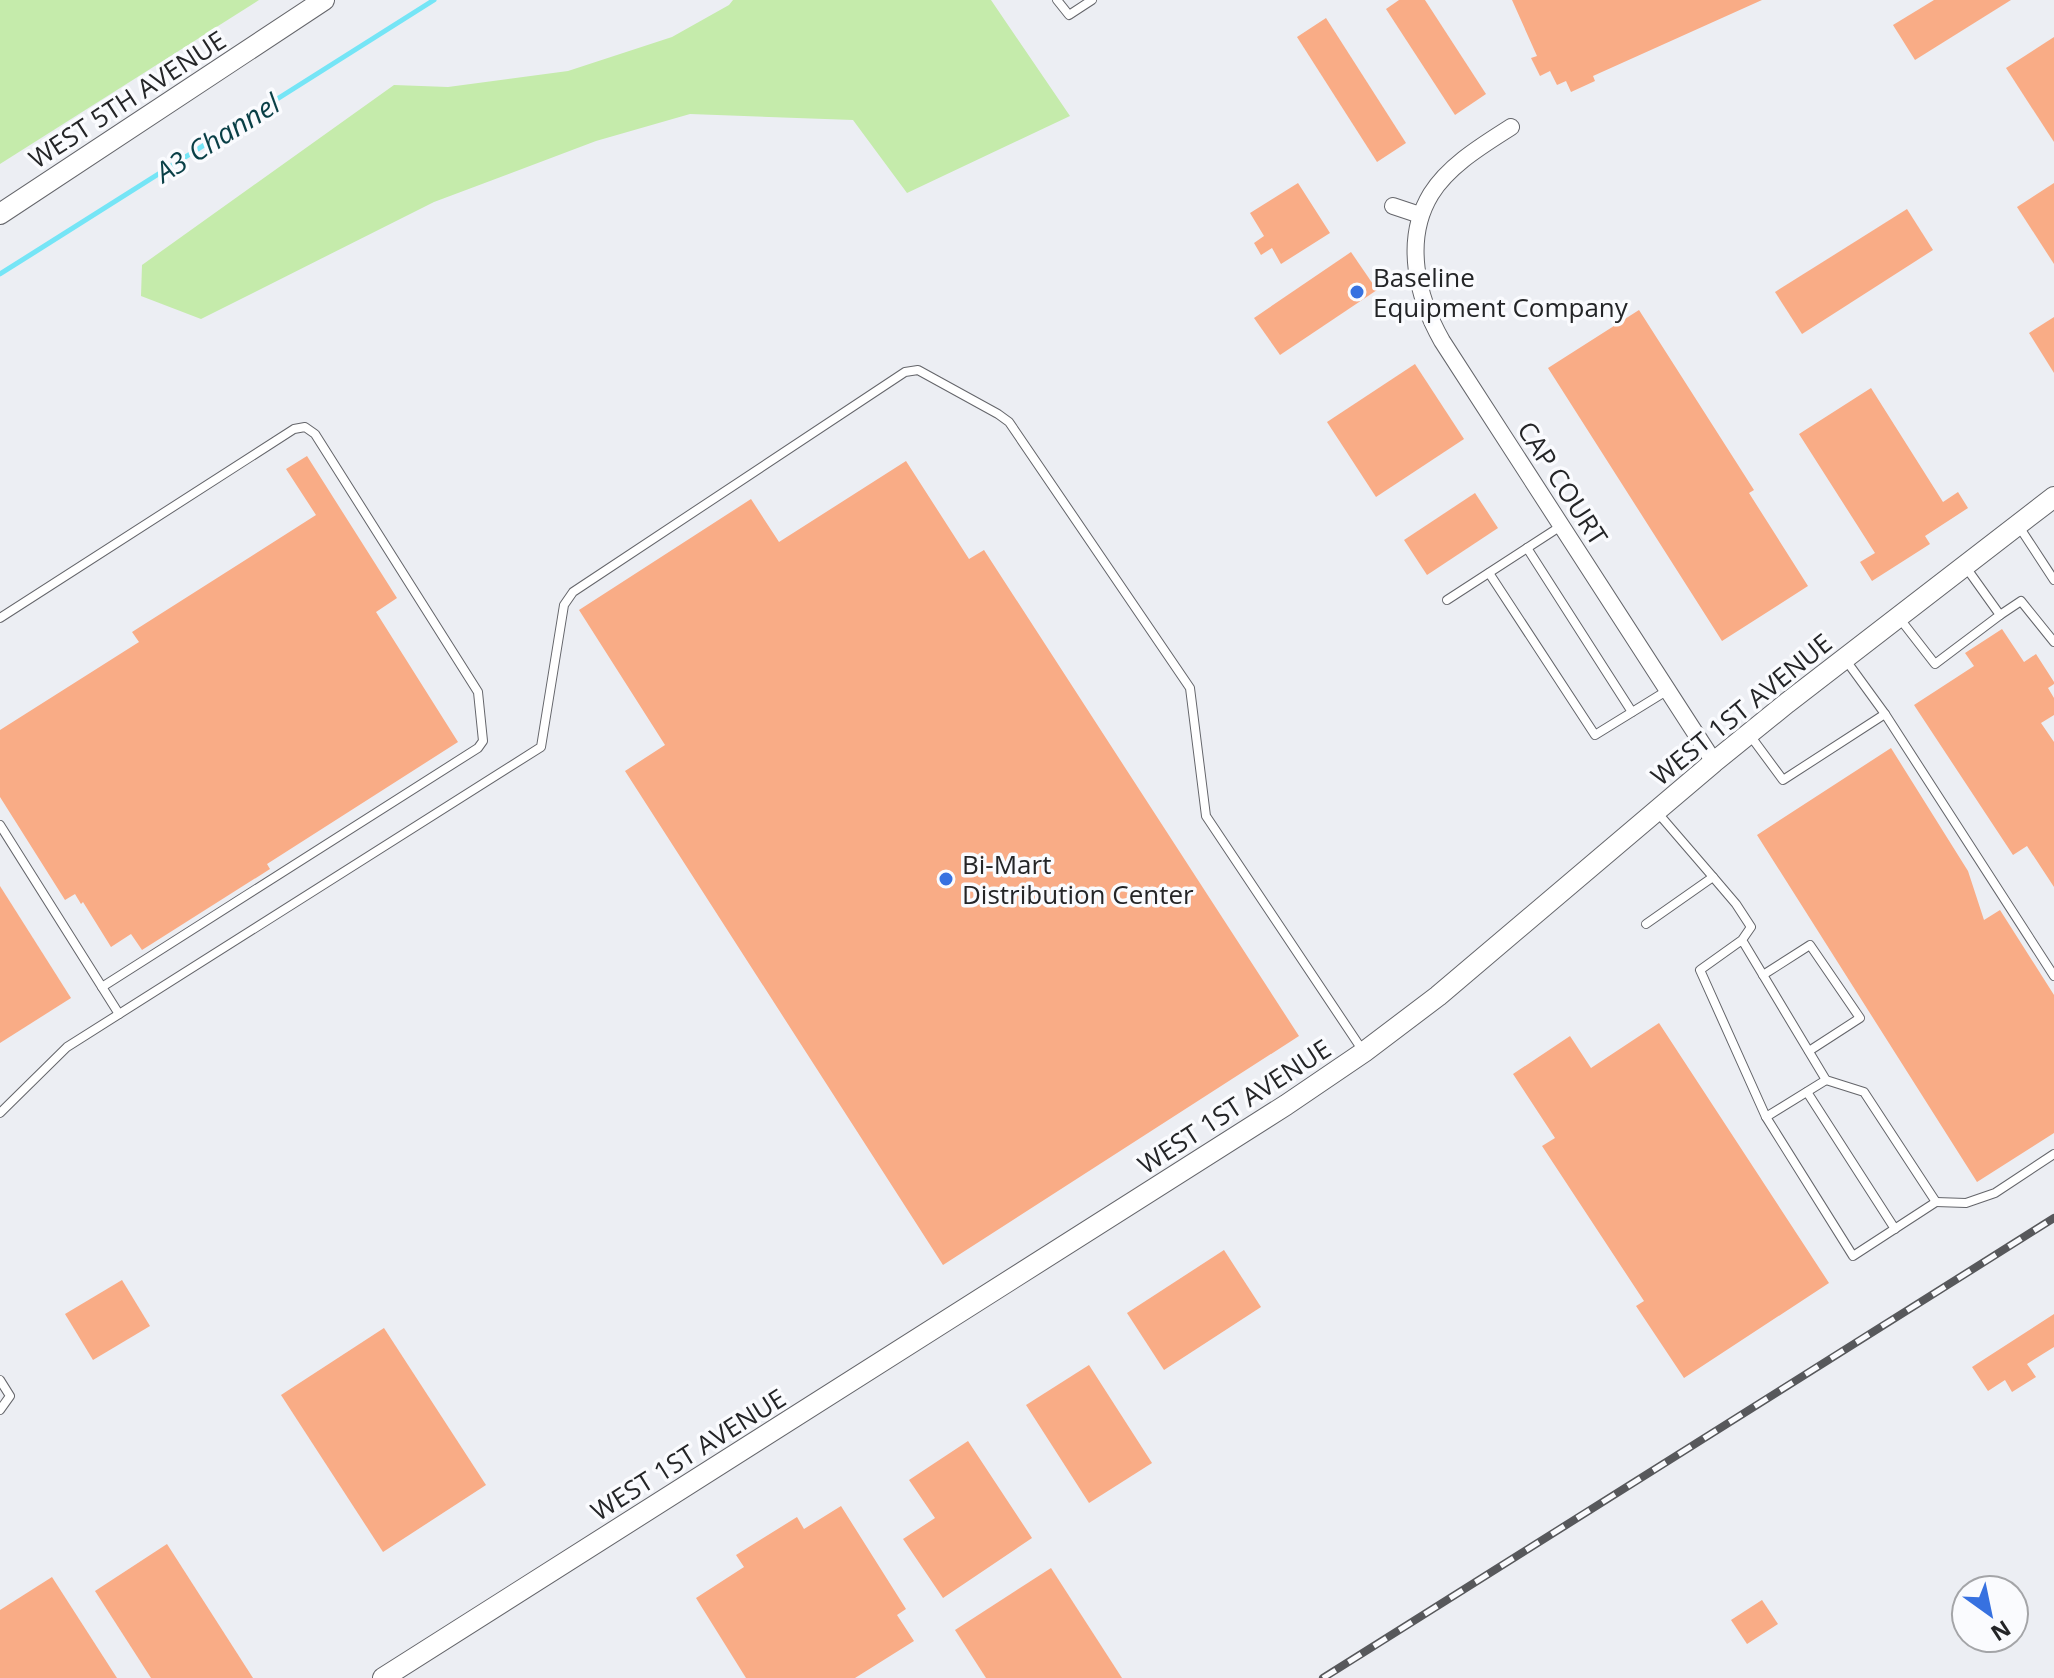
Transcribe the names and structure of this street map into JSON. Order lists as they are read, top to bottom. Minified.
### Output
{"streets":{"street":["WEST 5TH AVENUE","CAP COURT","WEST 1ST AVENUE"]},"crossings":[["CAP COURT","WEST 1ST AVENUE"]],"water":["A3 Channel"],"places":["Baseline Equipment Company","Bi-Mart Distribution Center"],"north":"bottom right"}
